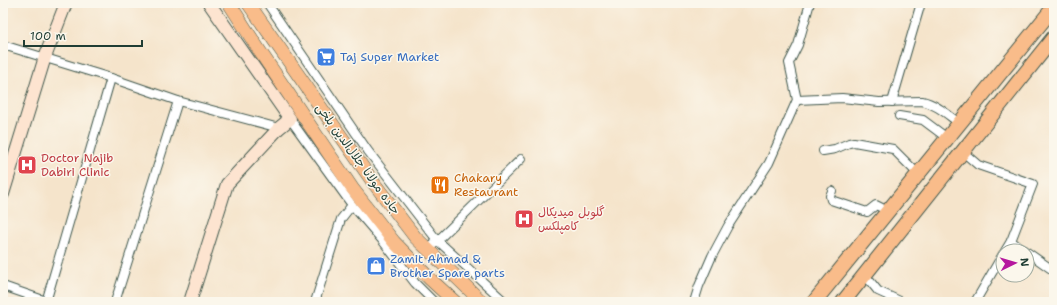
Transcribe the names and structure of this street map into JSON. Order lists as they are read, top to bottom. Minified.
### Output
{"streets":{"main road":["جاده مولانا جلال‌الدین بلخی"]},"places":{"supermarket":["Taj Super Market"],"hospital":["Doctor Najib Dabiri Clinic","گلوبل میدیکال کامپلکس"],"restaurant":["Chakary Restaurant"],"shop":["Zamit Ahmad & Brother Spare parts"]},"scale_bar":"100 m","north":"right"}
